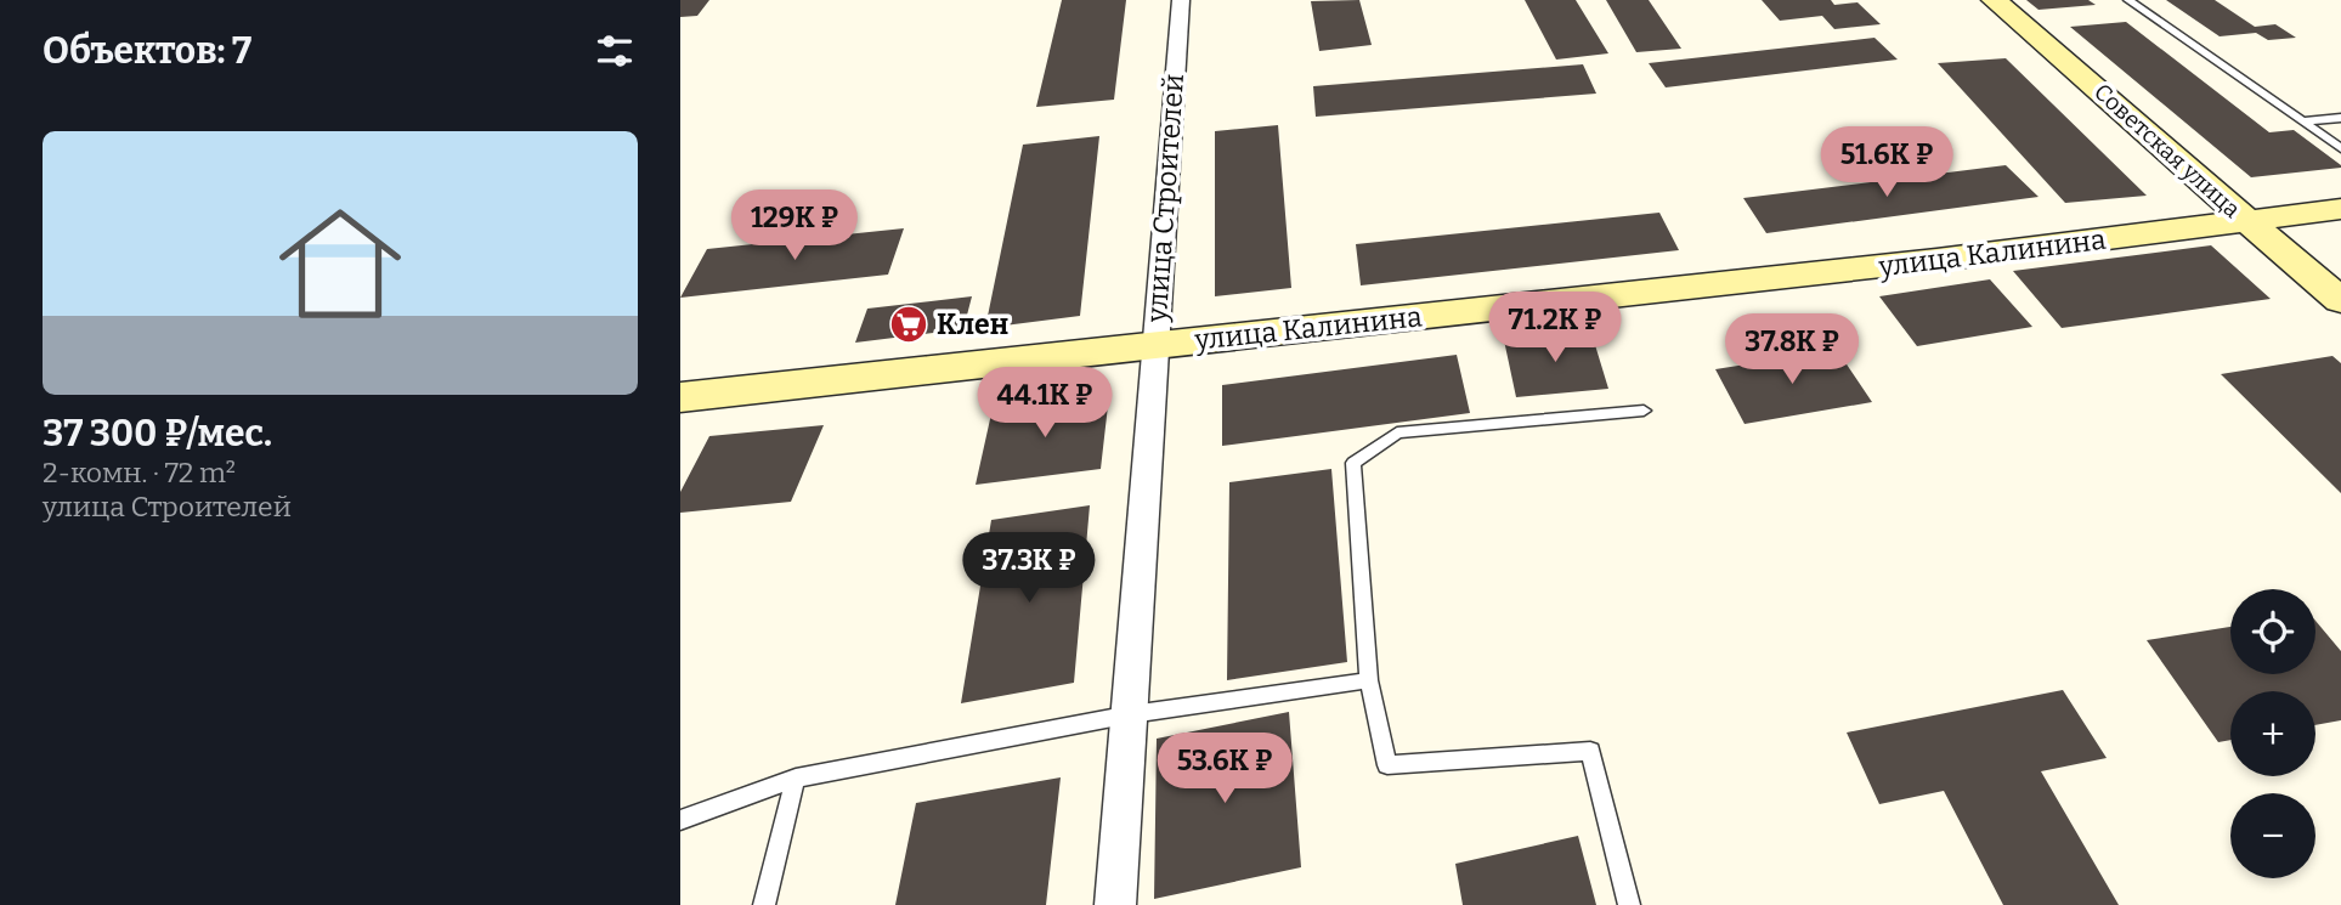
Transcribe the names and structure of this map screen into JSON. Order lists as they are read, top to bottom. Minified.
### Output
{"streets":{"main road":["Советская улица","улица Калинина"],"street":["улица Строителей"]},"crossings":[["Советская улица","улица Калинина"],["улица Строителей","улица Калинина"]],"places":{"supermarket":["Клен"]},"page":{"heading":"Объектов: 7","list":[{"name":"37 300 ₽/мес.","note":"2-комн. · 72 m² · улица Строителей"}],"price":["51.6K ₽","129K ₽","71.2K ₽","37.8K ₽","44.1K ₽","37.3K ₽","53.6K ₽"],"map_buttons":["+","−"]}}
